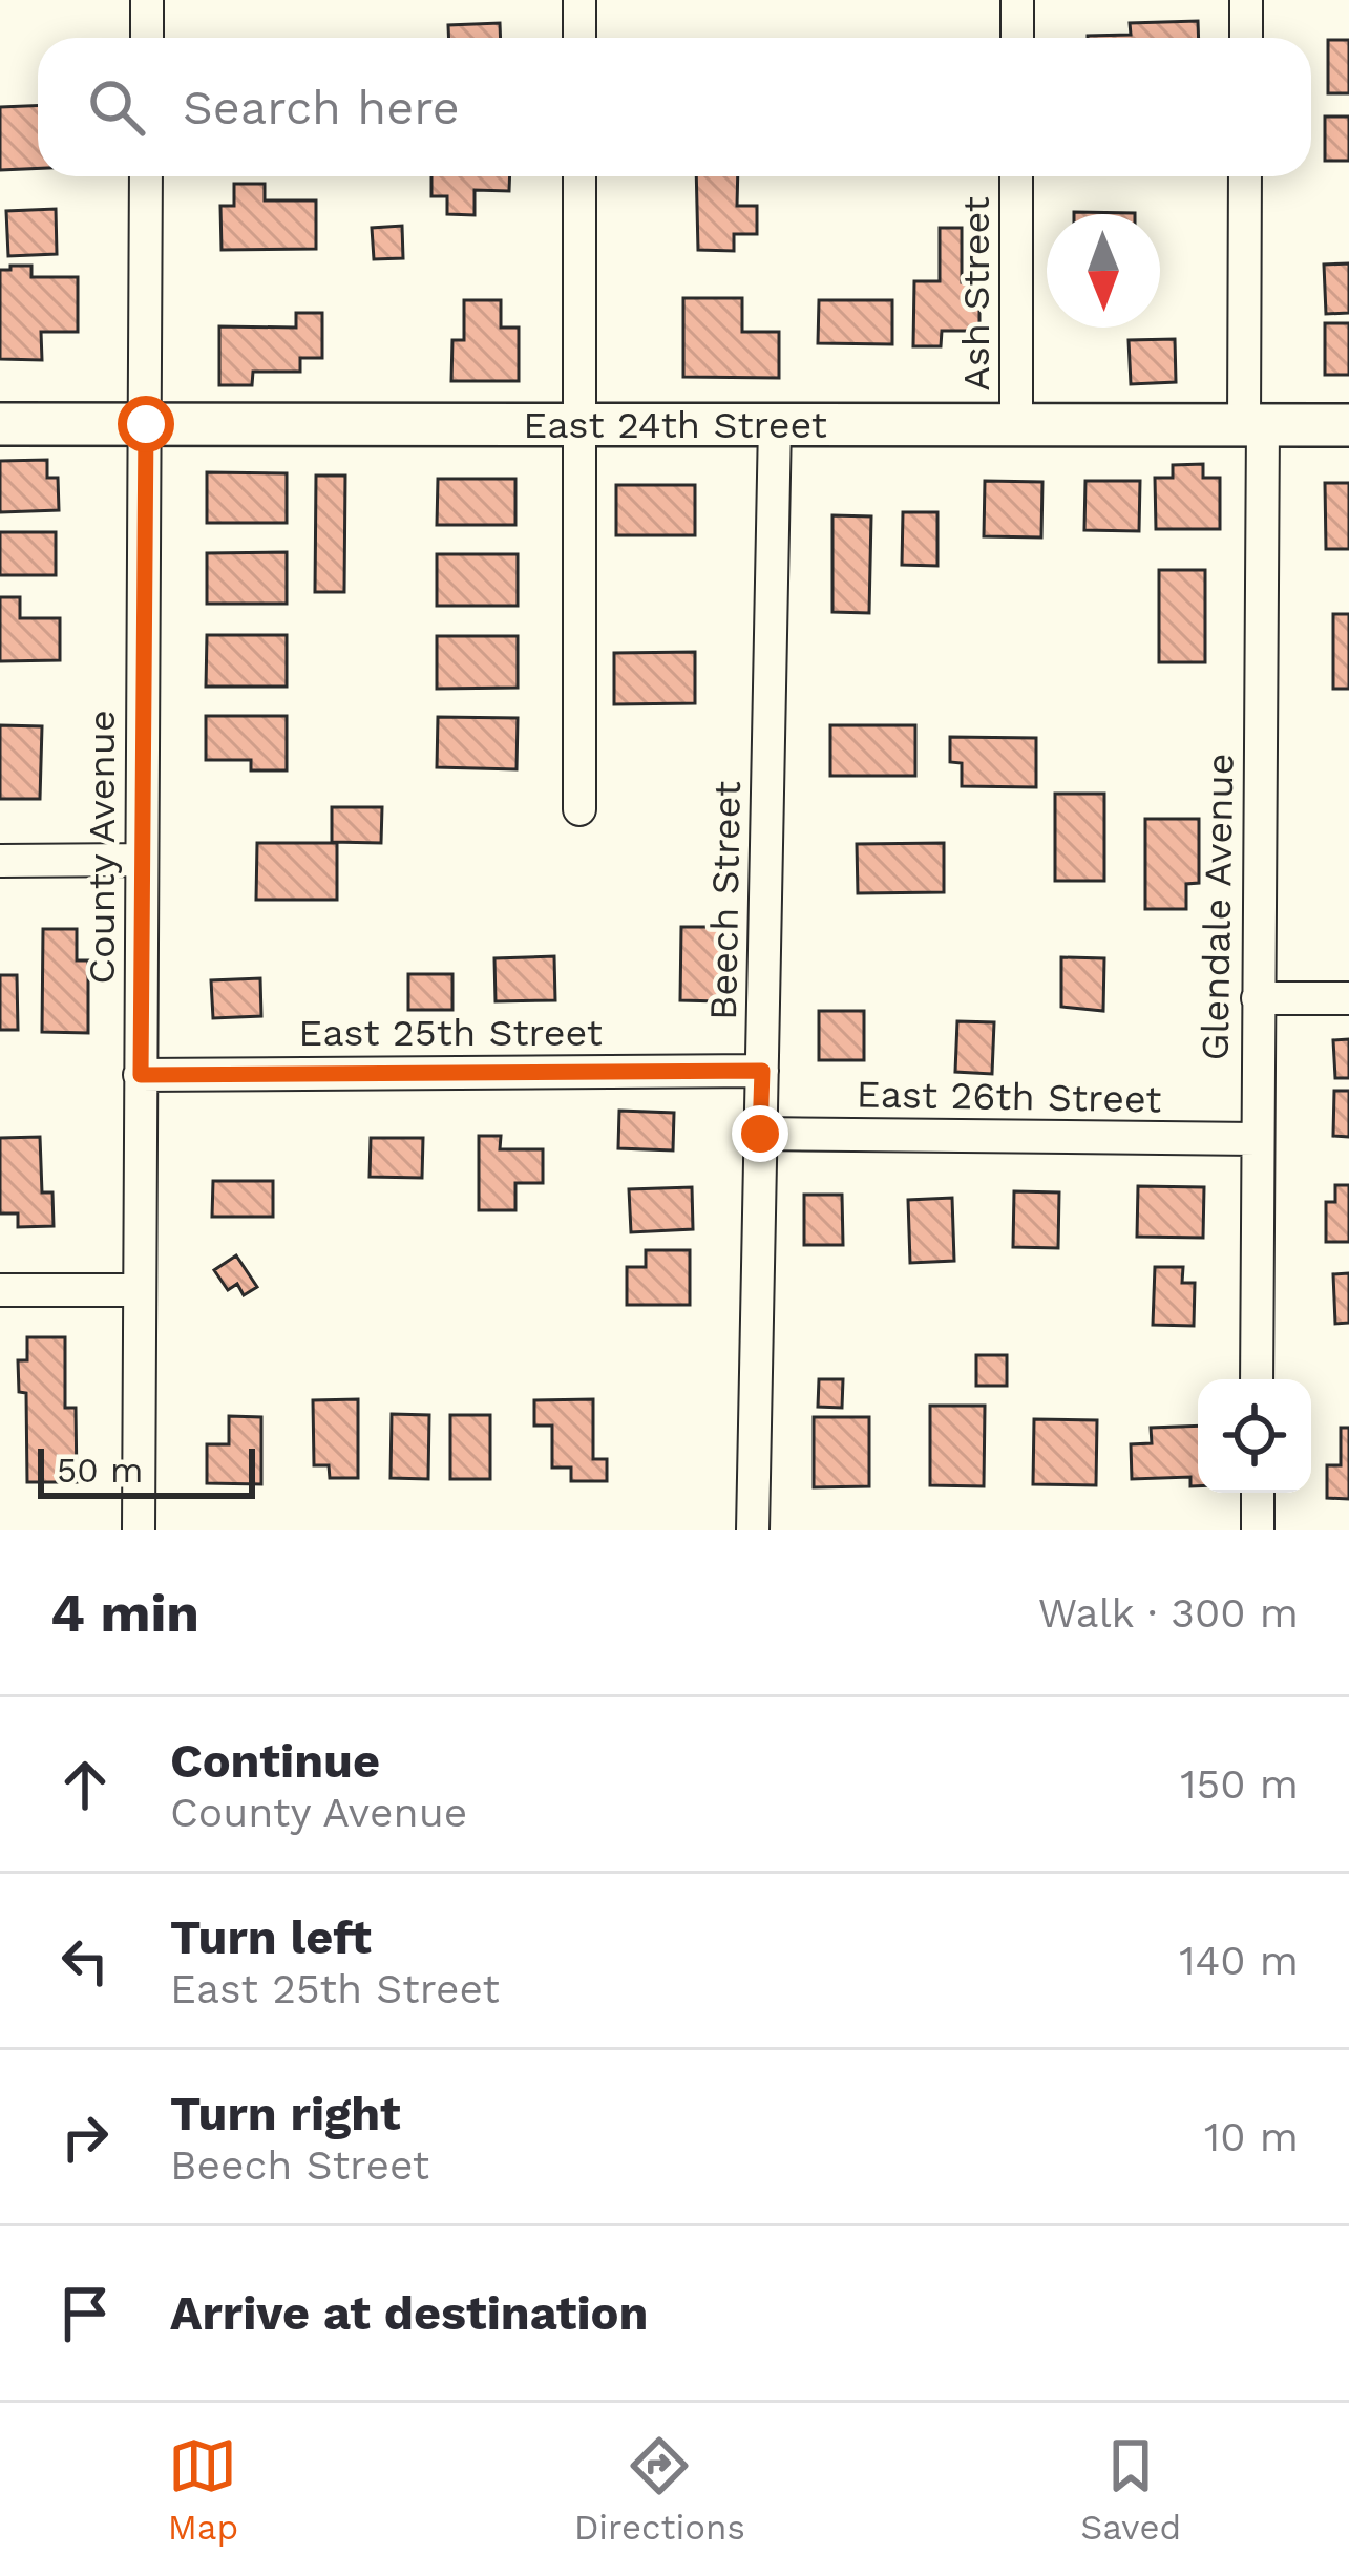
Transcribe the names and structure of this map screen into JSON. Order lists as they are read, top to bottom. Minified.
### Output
{"streets":{"main road":["East 24th Street"],"street":["Ash Street","County Avenue","Beech Street","Glendale Avenue","East 25th Street","East 26th Street"]},"crossings":[["Ash Street","East 24th Street"],["East 24th Street","County Avenue"],["East 24th Street","Beech Street"],["East 24th Street","Glendale Avenue"],["County Avenue","East 25th Street"],["Beech Street","East 25th Street"],["Beech Street","East 26th Street"],["Glendale Avenue","East 26th Street"]],"scale_bar":"50 m","north":"bottom","page":{"search":"Search here","scale":"50 m","heading":["4 min","Walk · 300 m"],"list":[["Continue","County Avenue","150 m"],["Turn left","East 25th Street","140 m"],["Turn right","Beech Street","10 m"],"Arrive at destination"],"nav":["Map","Directions","Saved"]}}
